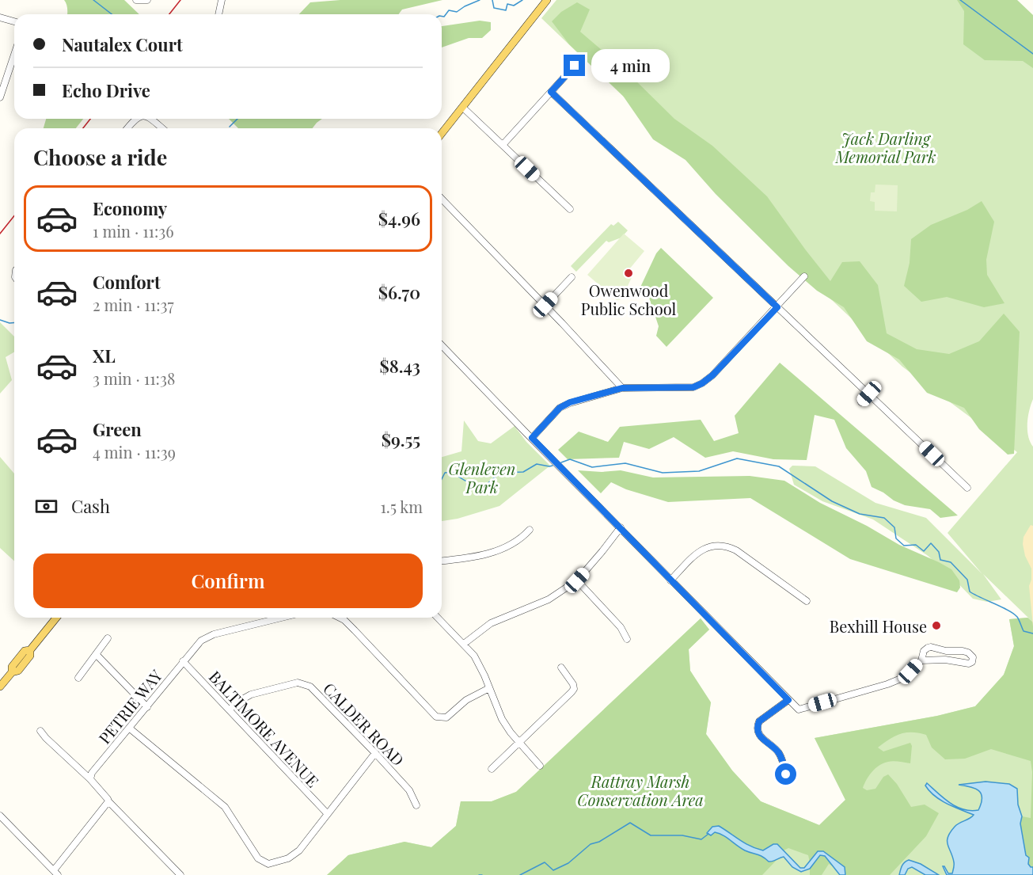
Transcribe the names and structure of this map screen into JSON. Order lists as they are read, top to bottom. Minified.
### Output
{"streets":{"street":["PETRIE WAY","CALDER ROAD","BALTIMORE AVENUE"]},"crossings":[["PETRIE WAY","BALTIMORE AVENUE"],["CALDER ROAD","BALTIMORE AVENUE"]],"parks":["Jack Darling Memorial Park","Glenleven Park","Rattray Marsh Conservation Area"],"places":["Owenwood Public School","Bexhill House"],"page":{"banner":["Nautalex Court","Echo Drive"],"bubble":"4 min","heading":"Choose a ride","list":[{"name":"Economy","note":"1 min · 11:36","value":"$4.96"},{"name":"Comfort","note":"2 min · 11:37","value":"$6.70"},{"name":"XL","note":"3 min · 11:38","value":"$8.43"},{"name":"Green","note":"4 min · 11:39","value":"$9.55"}],"pay":["Cash","1.5 km"],"buttons":"Confirm"}}
